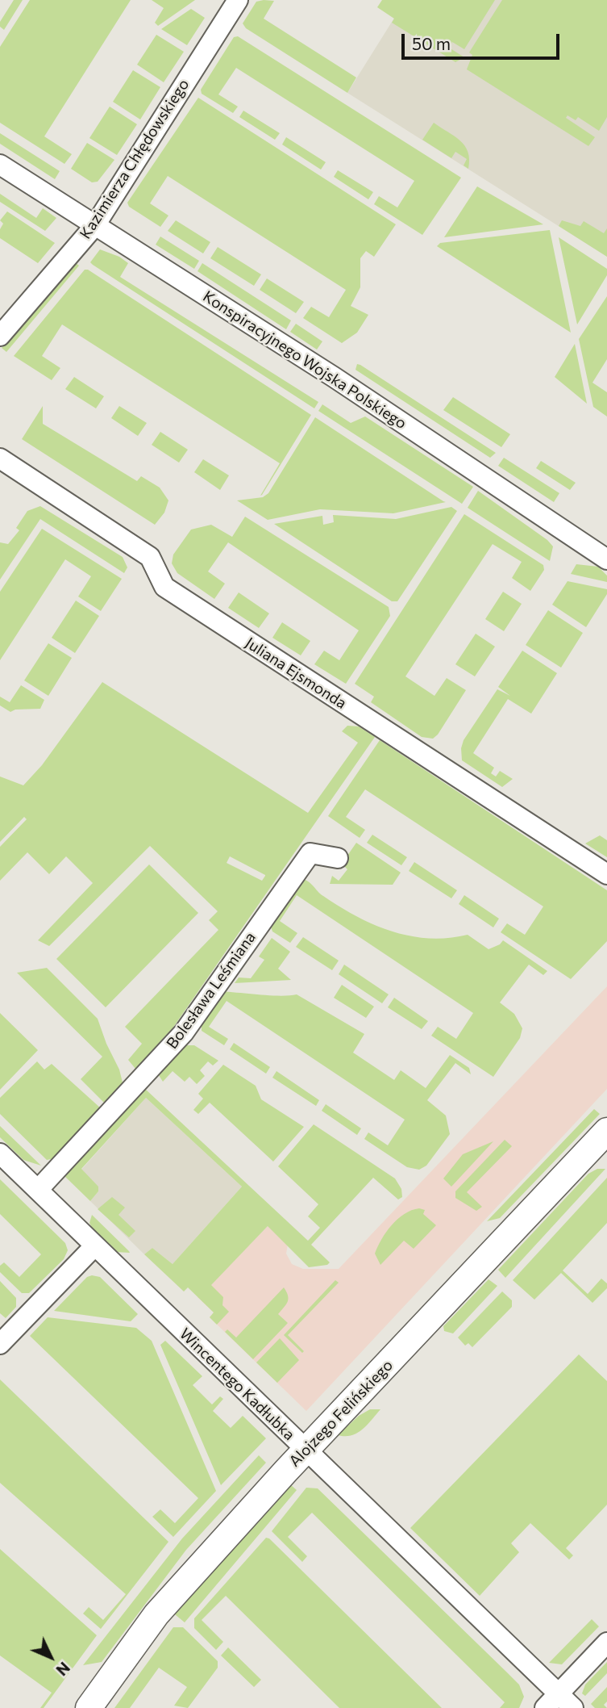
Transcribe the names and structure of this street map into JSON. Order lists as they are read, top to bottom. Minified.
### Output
{"streets":{"street":["Kazimierza Chłędowskiego","Konspiracyjnego Wojska Polskiego","Juliana Ejsmonda","Bolesława Leśmiana","Wincentego Kadłubka","Alojzego Felińskiego"]},"crossings":[["Kazimierza Chłędowskiego","Konspiracyjnego Wojska Polskiego"],["Bolesława Leśmiana","Wincentego Kadłubka"],["Wincentego Kadłubka","Alojzego Felińskiego"]],"scale_bar":"50 m","north":"bottom right"}
